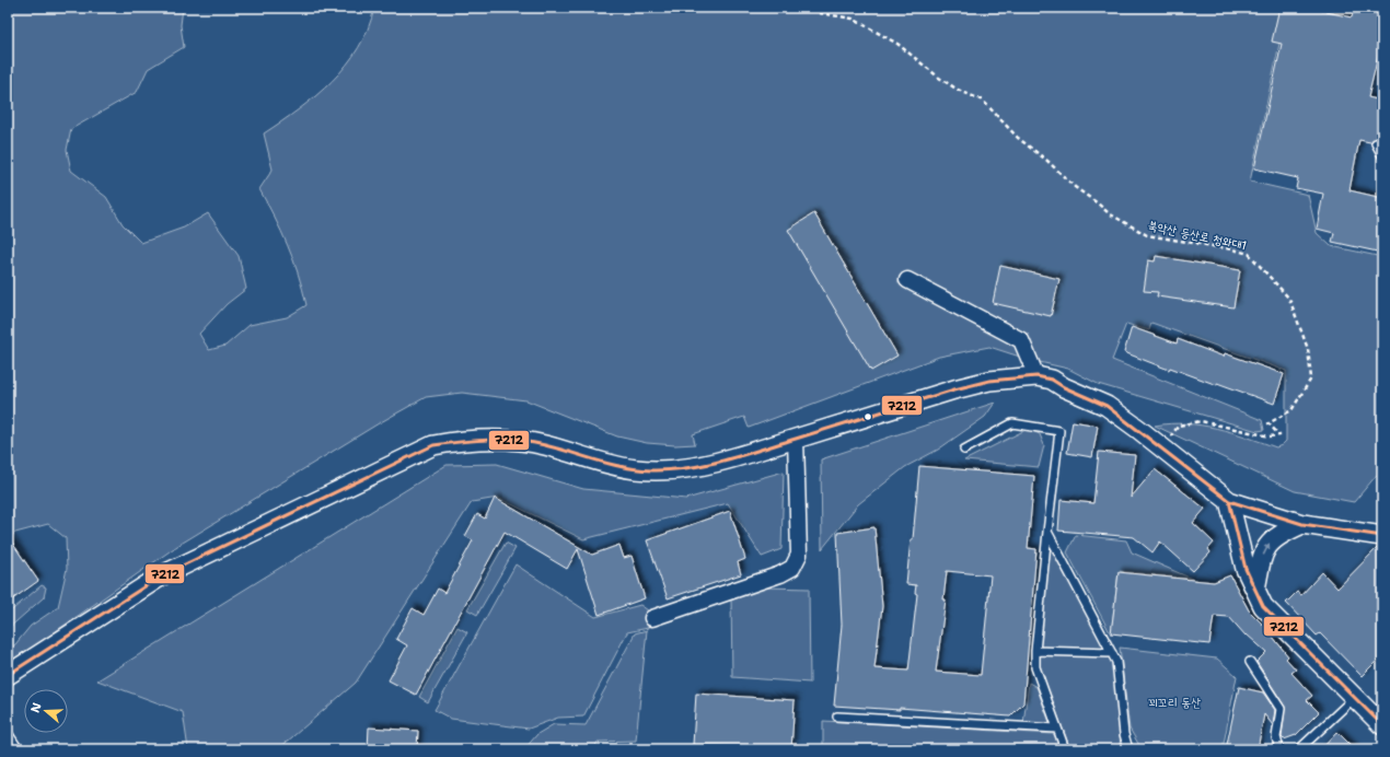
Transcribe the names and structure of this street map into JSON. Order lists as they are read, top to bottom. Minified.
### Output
{"streets":{"path":["북악산 등산로 청와대1"]},"parks":["꾀꼬리 동산"],"lines":["transit line 7212"],"north":"left"}
